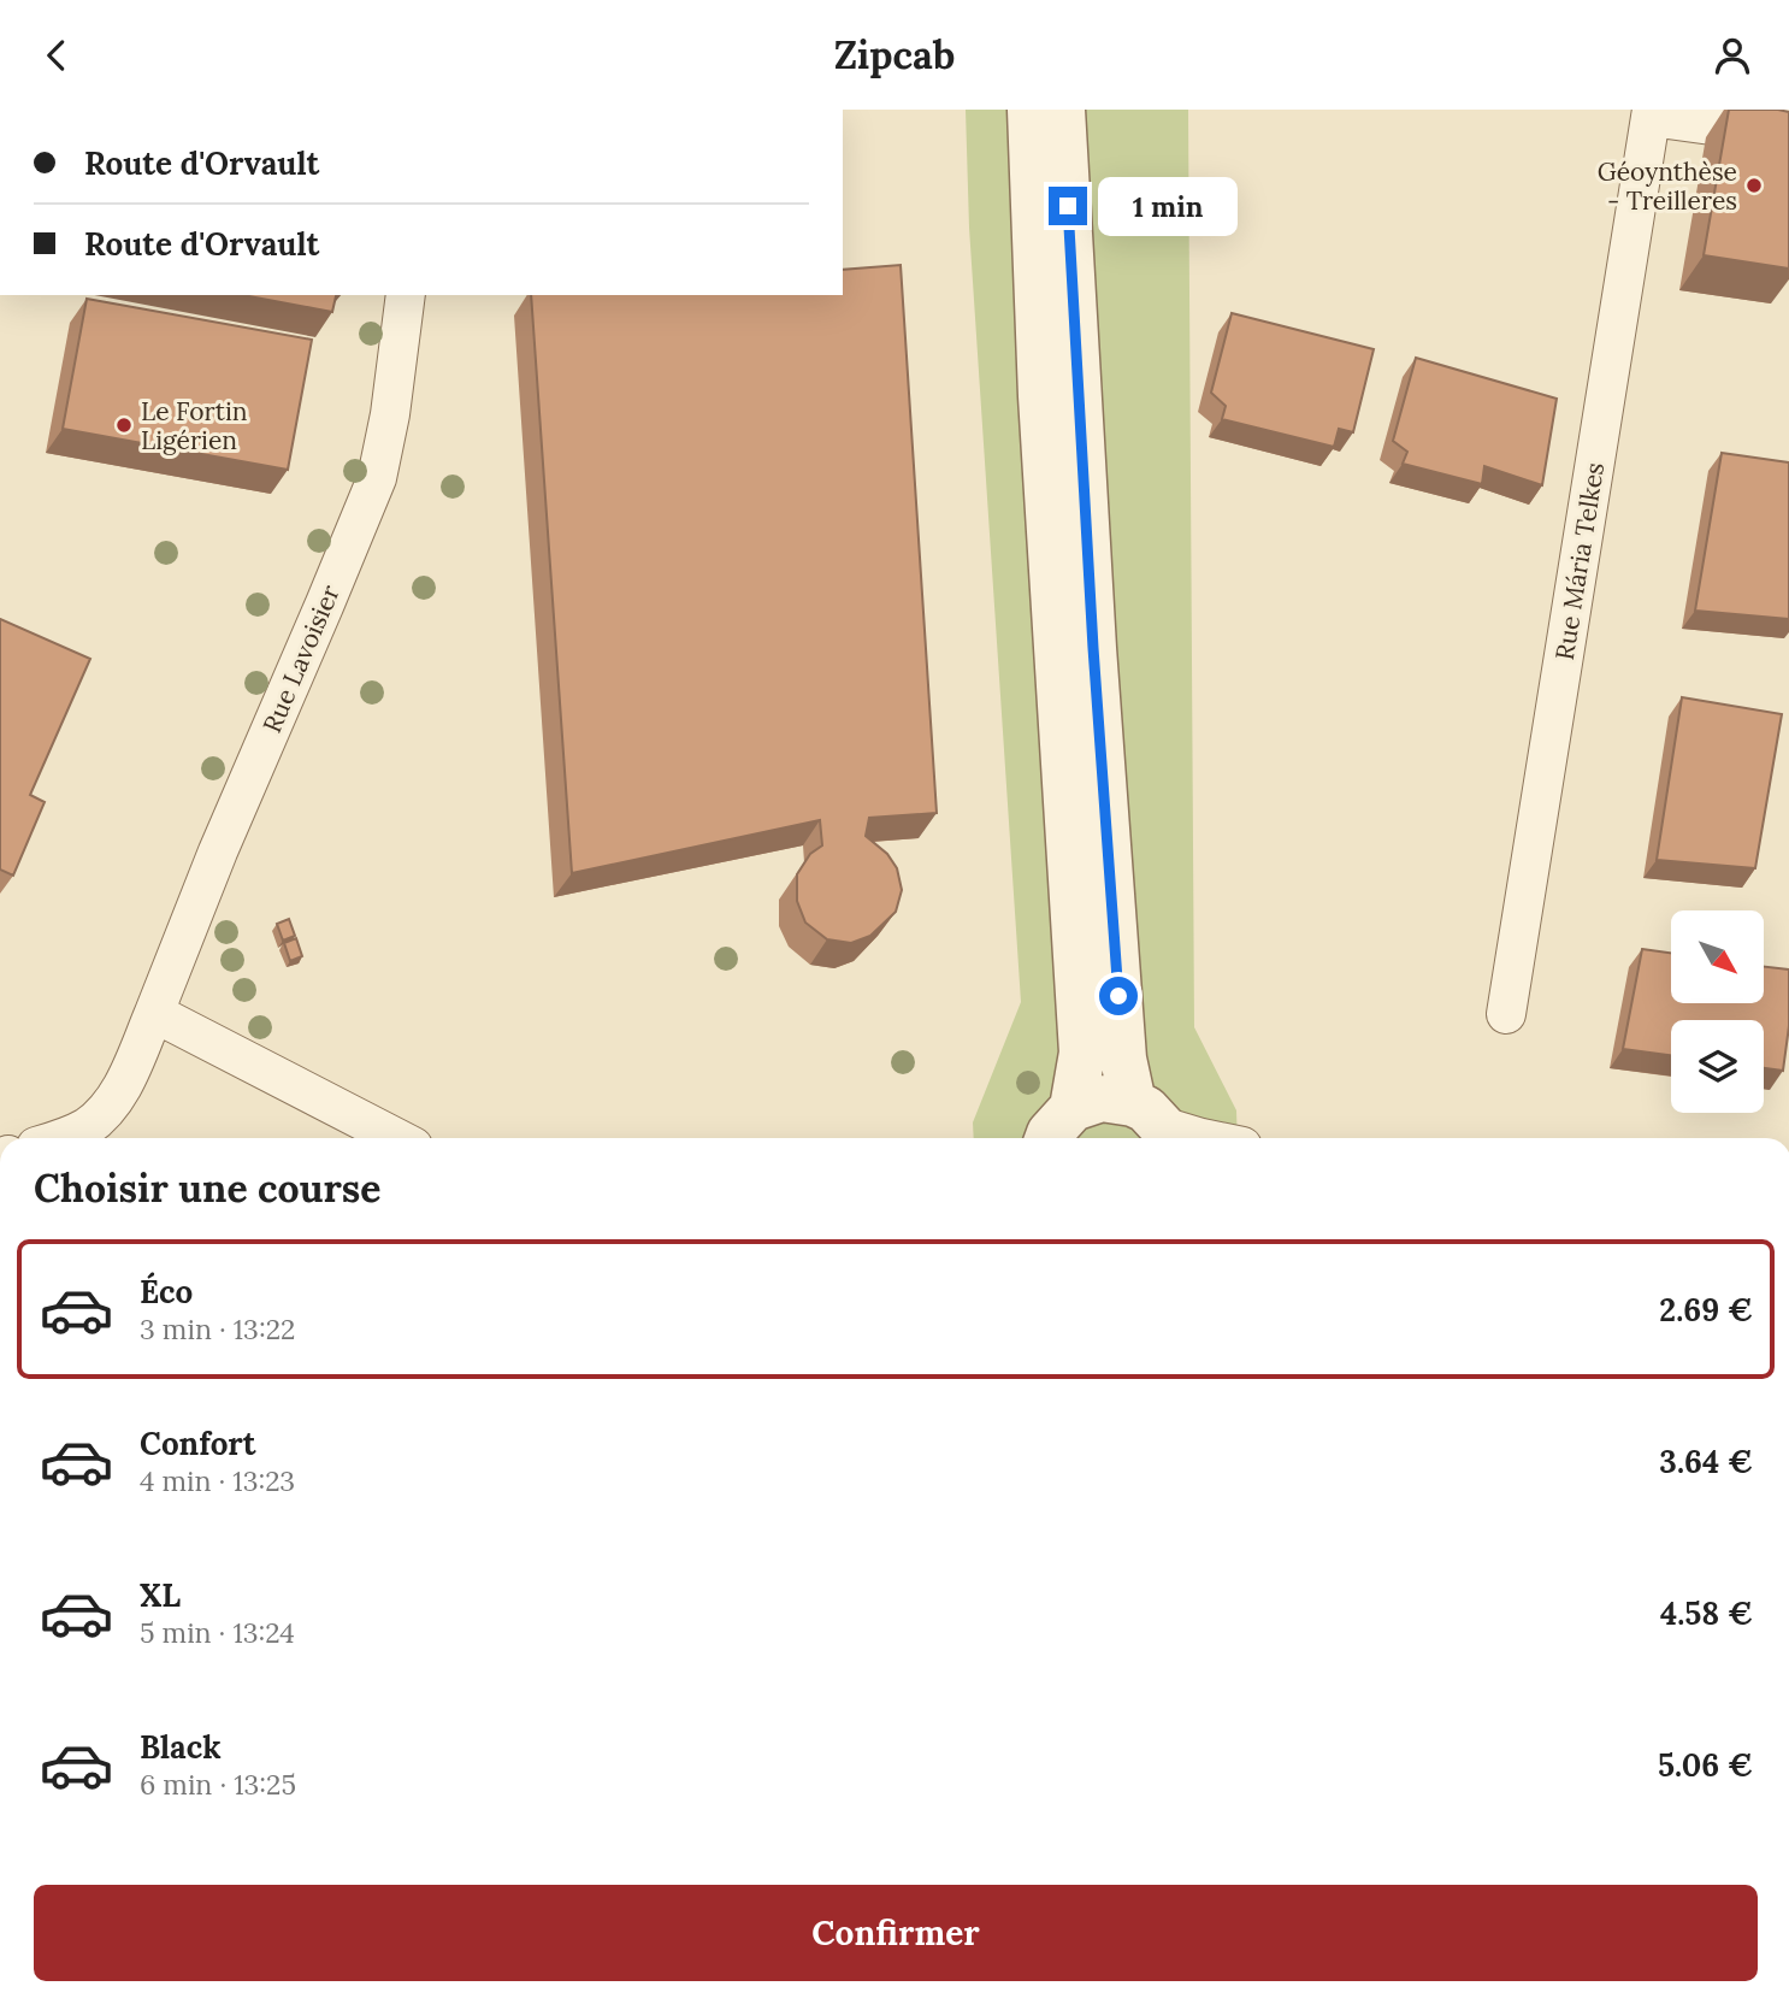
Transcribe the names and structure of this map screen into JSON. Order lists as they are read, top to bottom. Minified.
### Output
{"streets":{"street":["Rue Mária Telkes","Rue Lavoisier"]},"places":["Géoynthèse - Treilleres","Le Fortin Ligérien"],"north":"bottom right","page":{"header":"Zipcab","banner":["Route d'Orvault","Route d'Orvault"],"bubble":"1 min","heading":"Choisir une course","list":[{"name":"Éco","note":"3 min · 13:22","value":"2.69 €"},{"name":"Confort","note":"4 min · 13:23","value":"3.64 €"},{"name":"XL","note":"5 min · 13:24","value":"4.58 €"},{"name":"Black","note":"6 min · 13:25","value":"5.06 €"}],"buttons":"Confirmer"}}
